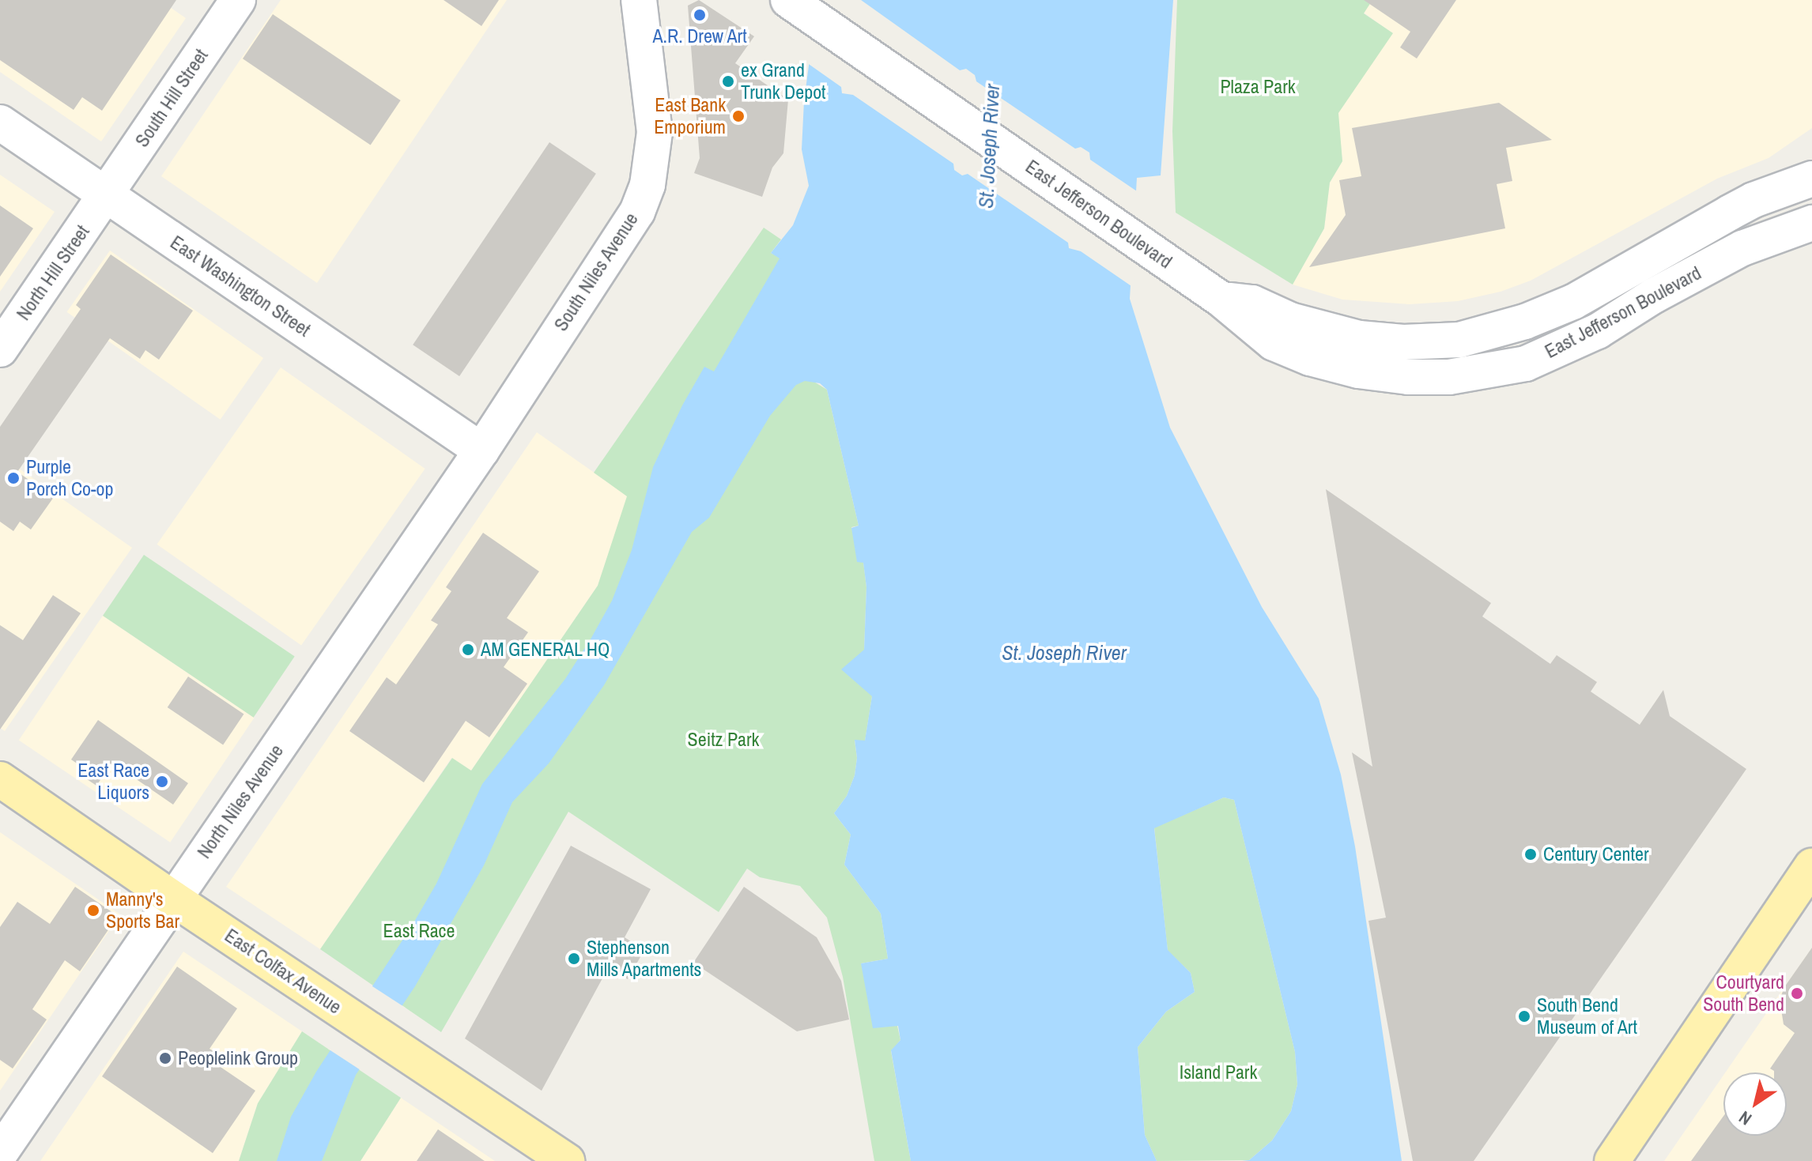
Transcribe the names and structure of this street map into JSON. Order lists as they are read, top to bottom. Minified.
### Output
{"streets":{"main road":["East Colfax Avenue"],"street":["South Hill Street","East Jefferson Boulevard","South Niles Avenue","North Hill Street","East Washington Street","North Niles Avenue"]},"crossings":[["South Hill Street","North Hill Street"],["South Hill Street","East Washington Street"],["South Niles Avenue","East Washington Street"],["South Niles Avenue","North Niles Avenue"],["North Hill Street","East Washington Street"],["East Washington Street","North Niles Avenue"],["North Niles Avenue","East Colfax Avenue"]],"water":["St. Joseph River"],"parks":["Plaza Park","Seitz Park","East Race","Island Park"],"places":["A.R. Drew Art","ex Grand Trunk Depot","East Bank Emporium","Purple Porch Co-op","AM GENERAL HQ","East Race Liquors","Century Center","Manny's Sports Bar","Stephenson Mills Apartments","Courtyard South Bend","South Bend Museum of Art","Peoplelink Group"],"north":"bottom left"}
